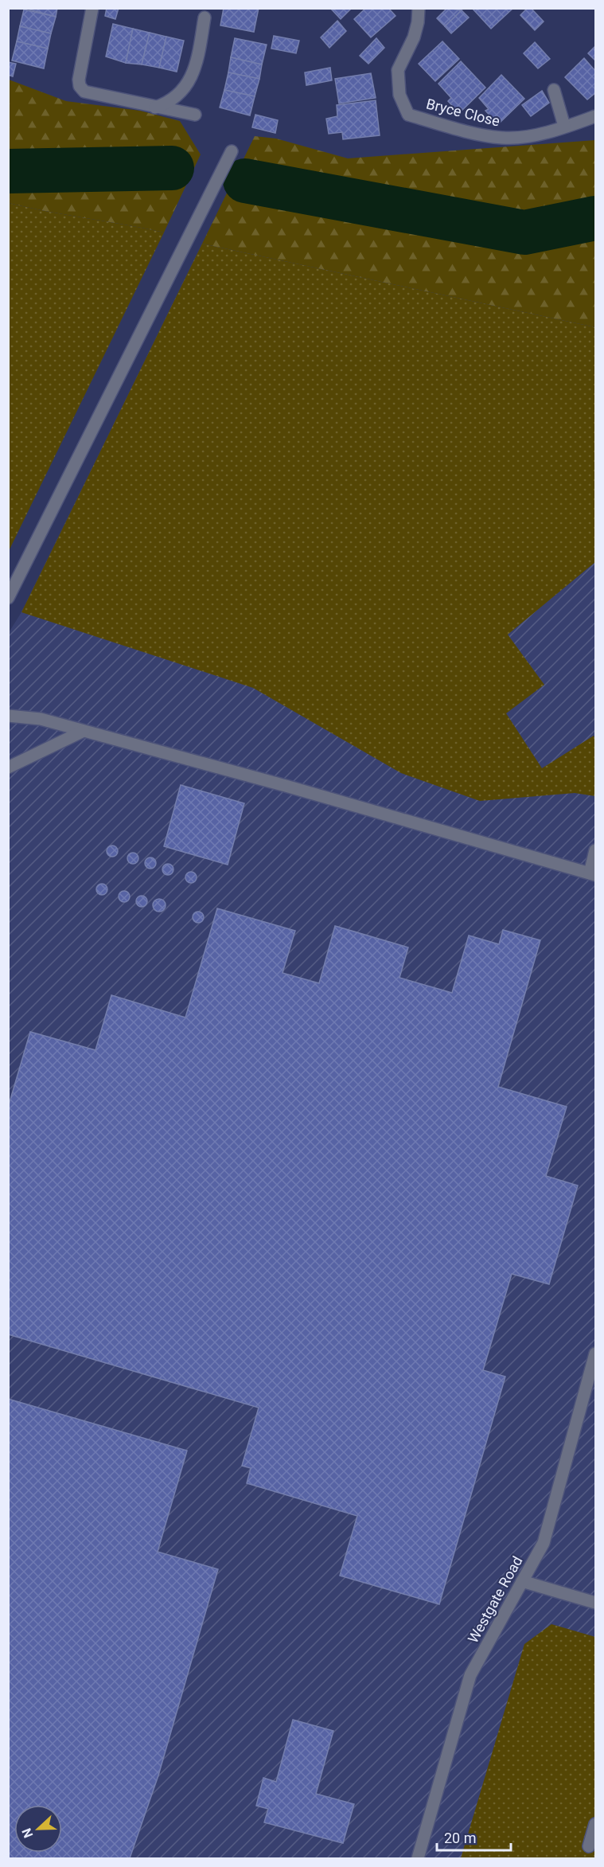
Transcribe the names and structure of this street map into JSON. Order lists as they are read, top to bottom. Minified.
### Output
{"streets":{"street":["Bryce Close","Westgate Road"]},"scale_bar":"20 m","north":"left"}
